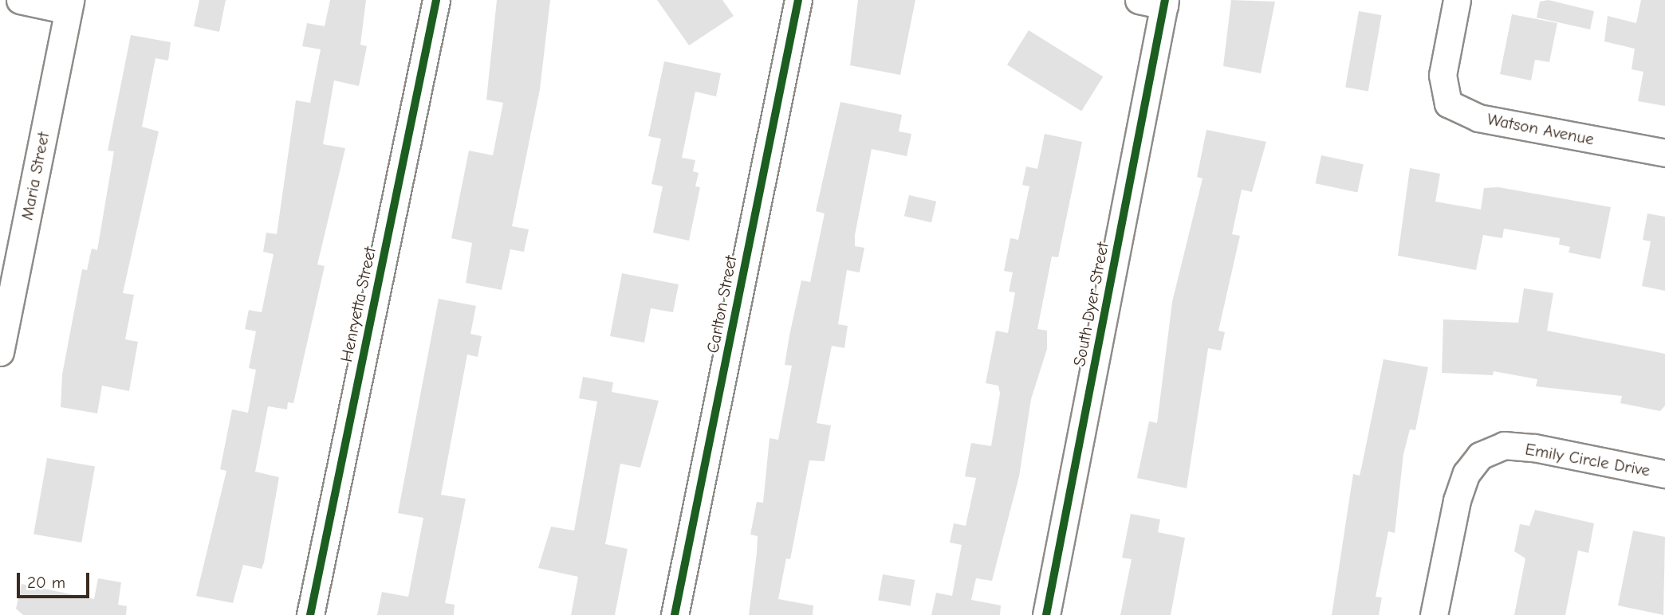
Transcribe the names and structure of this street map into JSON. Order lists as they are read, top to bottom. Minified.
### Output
{"streets":{"street":["Watson Avenue","Maria Street","Henryetta Street","Carlton Street","South Dyer Street","Emily Circle Drive"]},"scale_bar":"20 m"}
